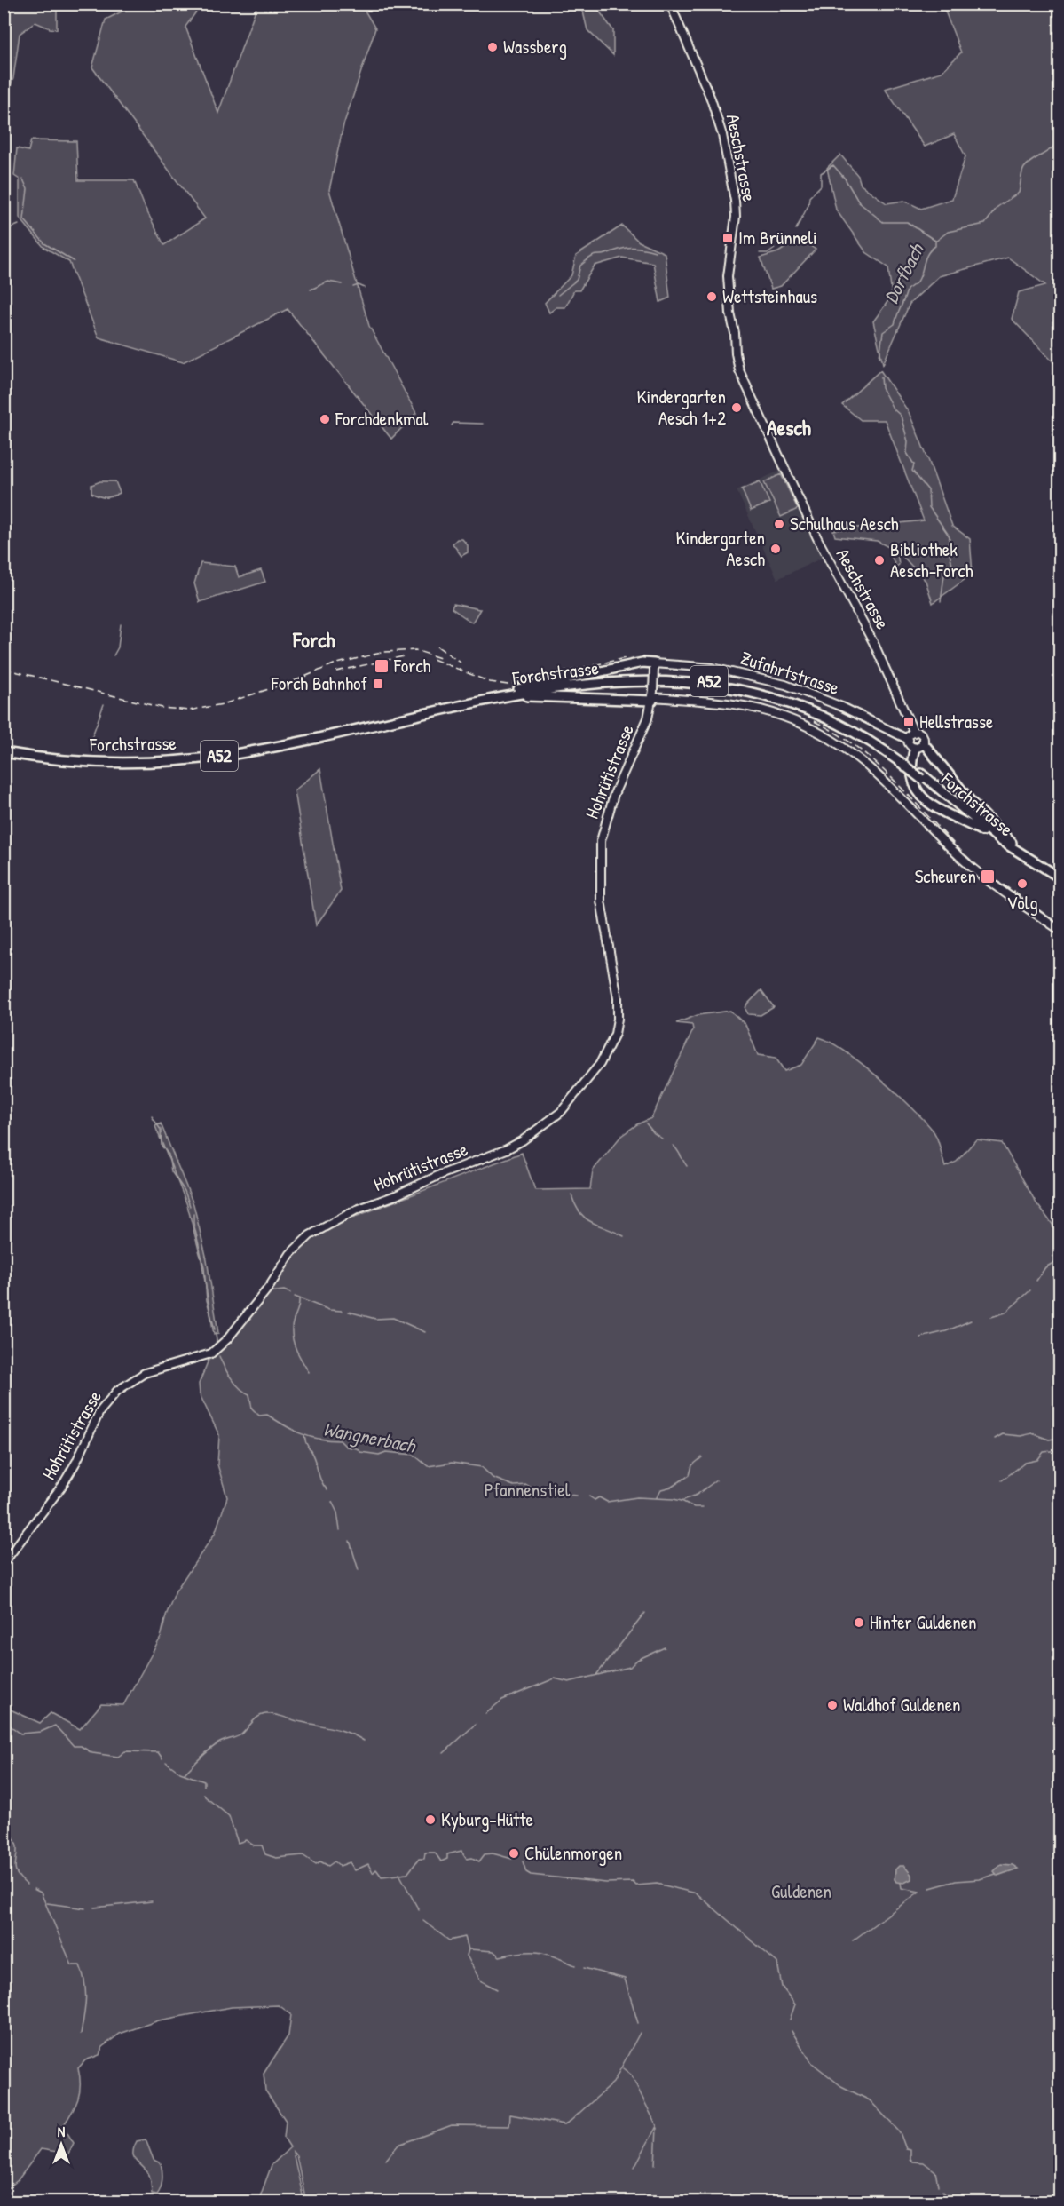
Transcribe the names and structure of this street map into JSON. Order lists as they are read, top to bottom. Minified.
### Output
{"streets":{"highway":["Forchstrasse","A52"],"main road":["Aeschstrasse","Zufahrtstrasse","Hohrütistrasse"]},"crossings":[["Aeschstrasse","Zufahrtstrasse"],["Zufahrtstrasse","Hohrütistrasse"]],"districts":["Aesch","Forch"],"water":["Dorfbach","Wangnerbach"],"parks":["Pfannenstiel","Guldenen"],"places":{"other":["Wassberg","Wettsteinhaus","Kindergarten Aesch 1+2","Forchdenkmal","Schulhaus Aesch","Kindergarten Aesch","Bibliothek Aesch-Forch","Volg","Hinter Guldenen","Waldhof Guldenen","Kyburg-Hütte","Chülenmorgen"],"transit":["Im Brünneli","Forch","Forch Bahnhof","Hellstrasse","Scheuren"]},"north":"top"}
